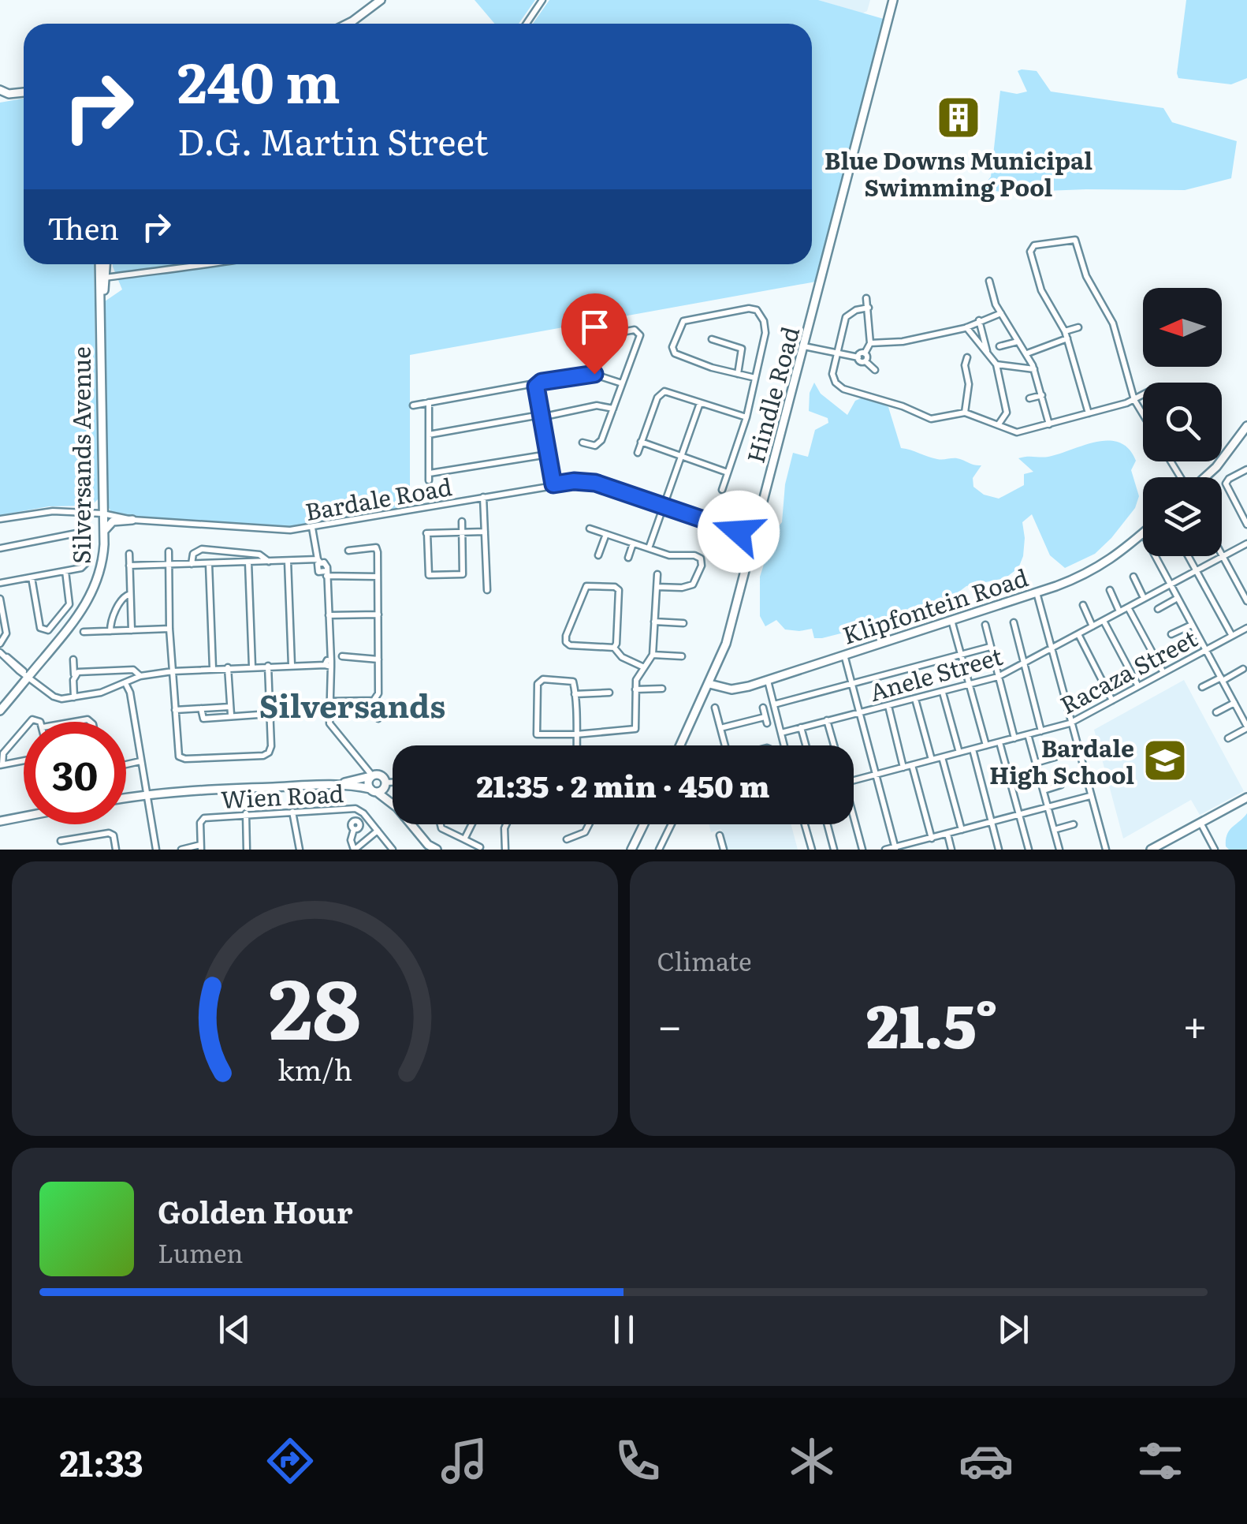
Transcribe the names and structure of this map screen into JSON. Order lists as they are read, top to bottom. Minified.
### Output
{"streets":{"street":["Hindle Road","Silversands Avenue","Bardale Road","Klipfontein Road","Racaza Street","Anele Street","Wien Road"]},"crossings":[["Hindle Road","Bardale Road"],["Hindle Road","Klipfontein Road"],["Silversands Avenue","Bardale Road"]],"districts":["Silversands"],"places":{"building":["Blue Downs Municipal Swimming Pool"],"school or university":["Bardale High School"]},"north":"left","page":{"turn":["240 m","D.G. Martin Street"],"then":"Then","limit":"30","trip":"21:35 · 2 min · 450 m","tile":"Climate","heat":["−","21.5°","+"],"song":["Golden Hour","Lumen"],"tabs":"21:33","gauge":["28","km/h"]}}
